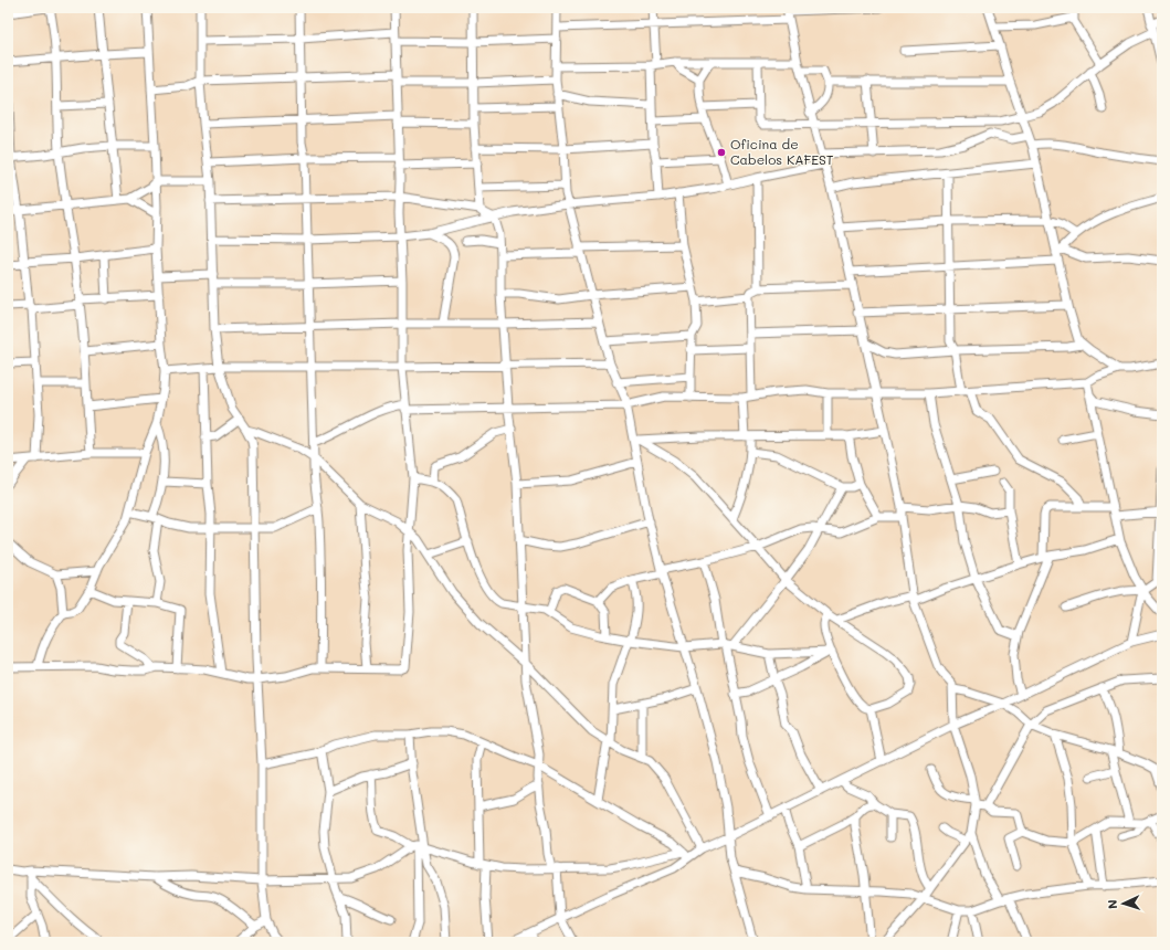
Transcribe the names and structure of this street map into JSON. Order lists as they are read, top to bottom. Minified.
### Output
{"places":["Oficina de Cabelos KAFEST"],"north":"left"}
